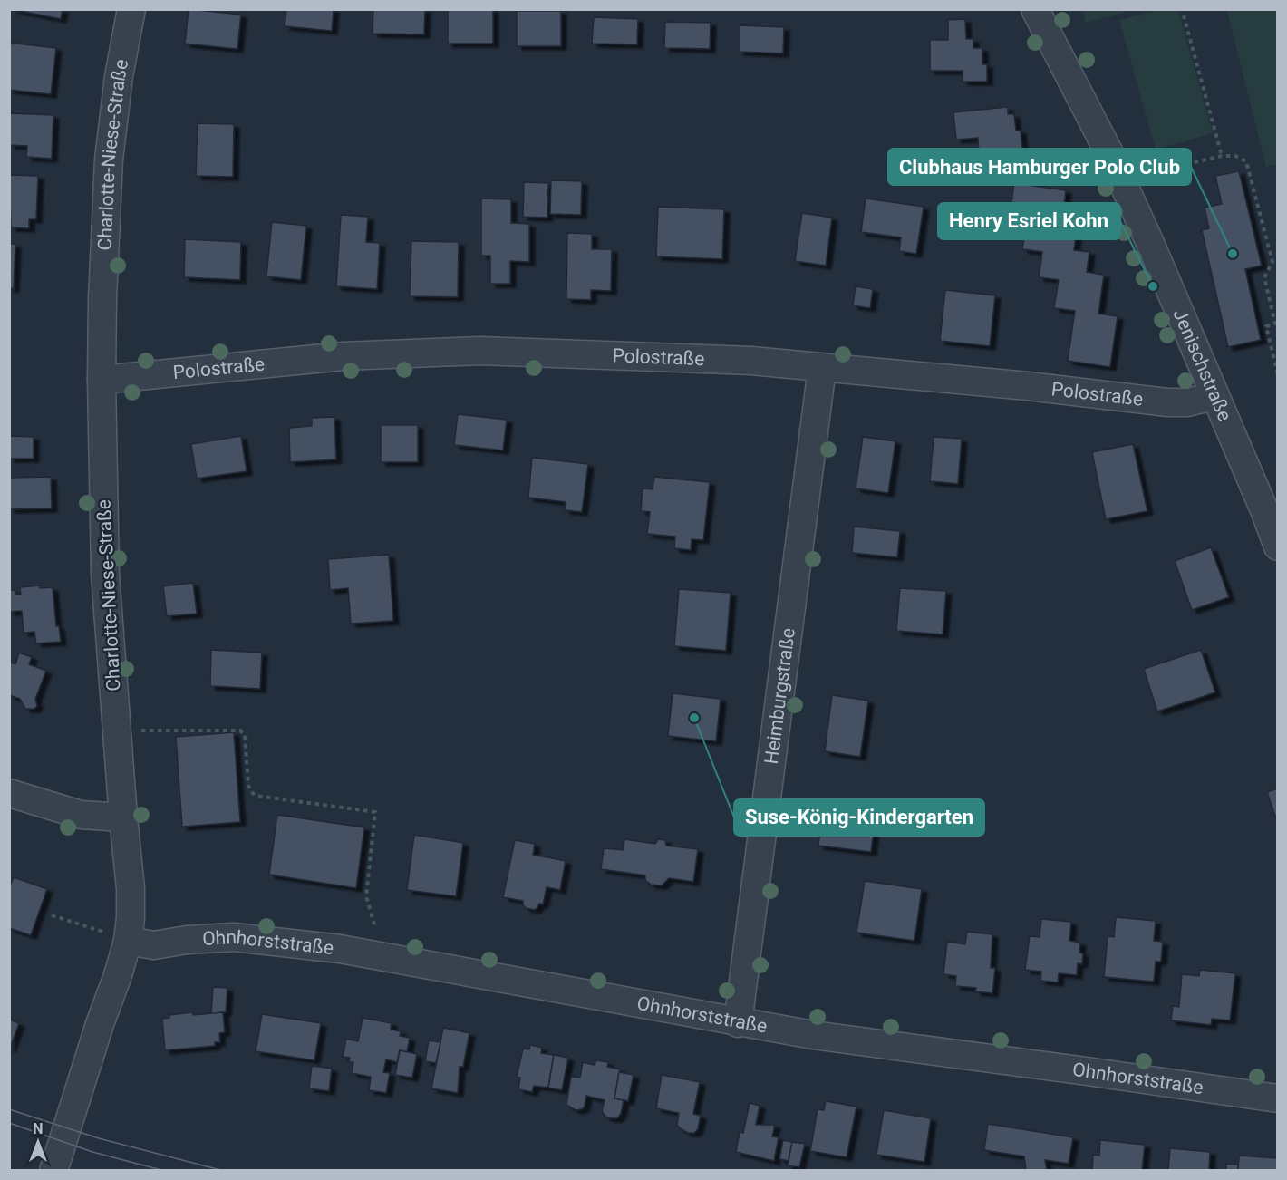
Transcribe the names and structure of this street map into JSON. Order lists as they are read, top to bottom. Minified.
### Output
{"streets":{"street":["Charlotte-Niese-Straße","Polostraße","Jenischstraße","Heimburgstraße","Ohnhorststraße"]},"crossings":[["Charlotte-Niese-Straße","Polostraße"],["Charlotte-Niese-Straße","Ohnhorststraße"],["Polostraße","Jenischstraße"],["Polostraße","Heimburgstraße"],["Heimburgstraße","Ohnhorststraße"]],"places":["Clubhaus Hamburger Polo Club","Henry Esriel Kohn","Suse-König-Kindergarten"],"north":"top"}
